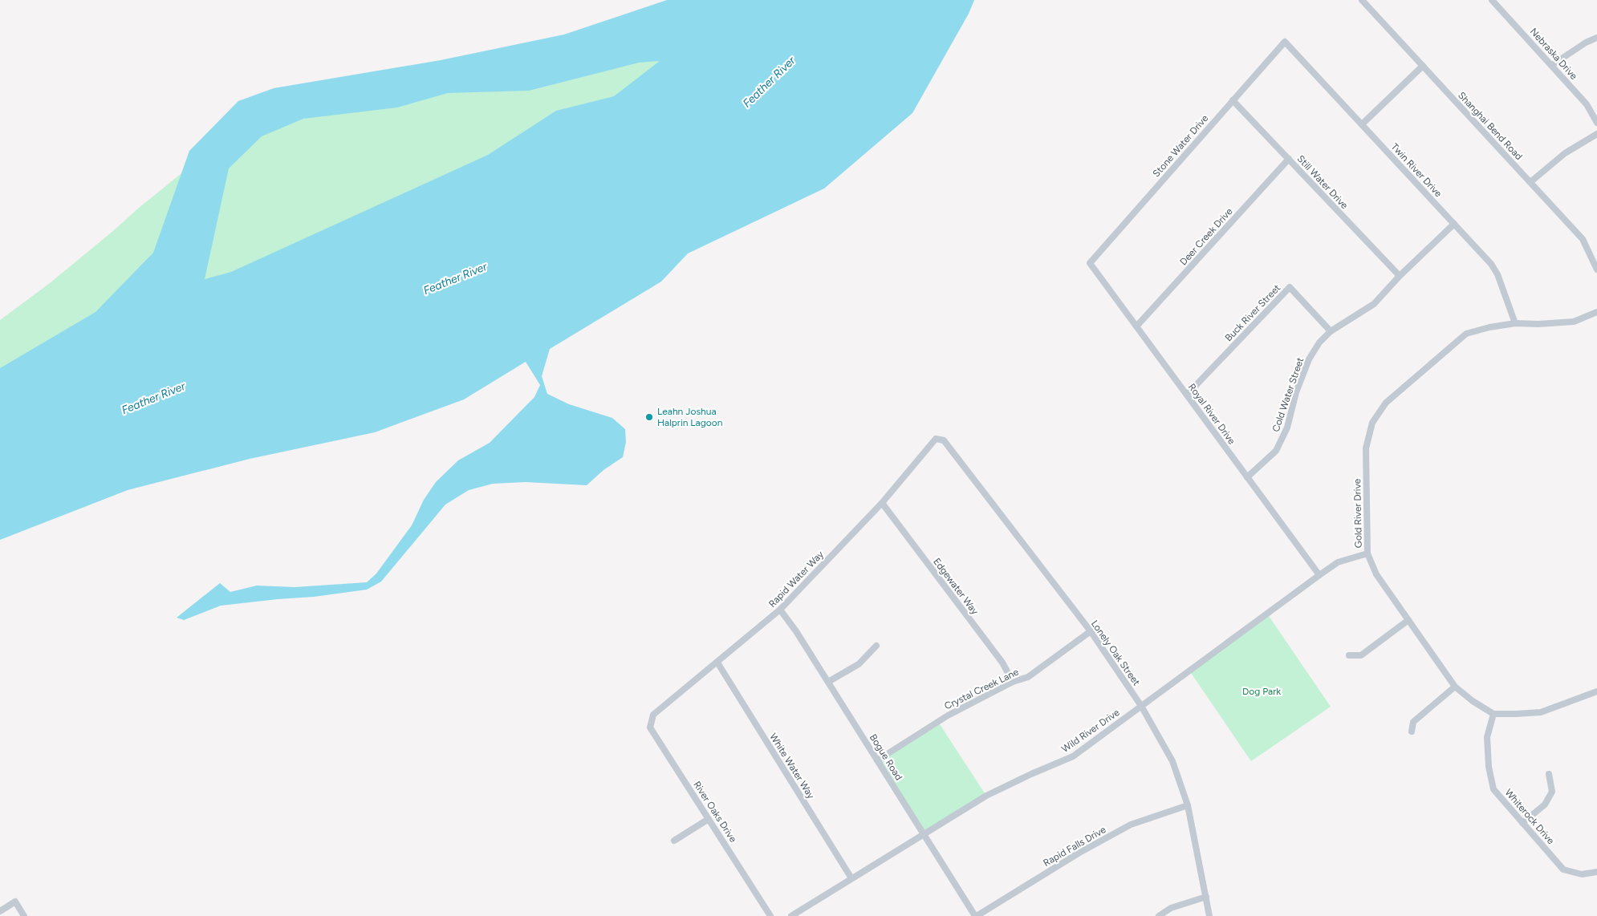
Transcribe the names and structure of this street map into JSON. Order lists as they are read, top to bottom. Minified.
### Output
{"streets":{"street":["Nebraska Drive","Shanghai Bend Road","Stone Water Drive","Twin River Drive","Still Water Drive","Deer Creek Drive","Buck River Street","Cold Water Street","Royal River Drive","Gold River Drive","Rapid Water Way","Edgewater Way","Lonely Oak Street","Crystal Creek Lane","Wild River Drive","Bogue Road","White Water Way","River Oaks Drive","Whiterock Drive","Rapid Falls Drive"]},"crossings":[["Stone Water Drive","Twin River Drive"],["Stone Water Drive","Still Water Drive"],["Stone Water Drive","Royal River Drive"],["Twin River Drive","Cold Water Street"],["Twin River Drive","Gold River Drive"],["Still Water Drive","Deer Creek Drive"],["Still Water Drive","Cold Water Street"],["Deer Creek Drive","Royal River Drive"],["Buck River Street","Cold Water Street"],["Buck River Street","Royal River Drive"],["Cold Water Street","Royal River Drive"],["Royal River Drive","Wild River Drive"],["Gold River Drive","Wild River Drive"],["Gold River Drive","Whiterock Drive"],["Rapid Water Way","Edgewater Way"],["Rapid Water Way","Lonely Oak Street"],["Rapid Water Way","Bogue Road"],["Rapid Water Way","White Water Way"],["Rapid Water Way","River Oaks Drive"],["Edgewater Way","Crystal Creek Lane"],["Lonely Oak Street","Crystal Creek Lane"],["Lonely Oak Street","Wild River Drive"],["Lonely Oak Street","Rapid Falls Drive"],["Crystal Creek Lane","Bogue Road"],["Wild River Drive","Bogue Road"],["Wild River Drive","White Water Way"],["Bogue Road","Rapid Falls Drive"]],"water":["Feather River"],"parks":["Dog Park"],"places":["Leahn Joshua Halprin Lagoon"]}
